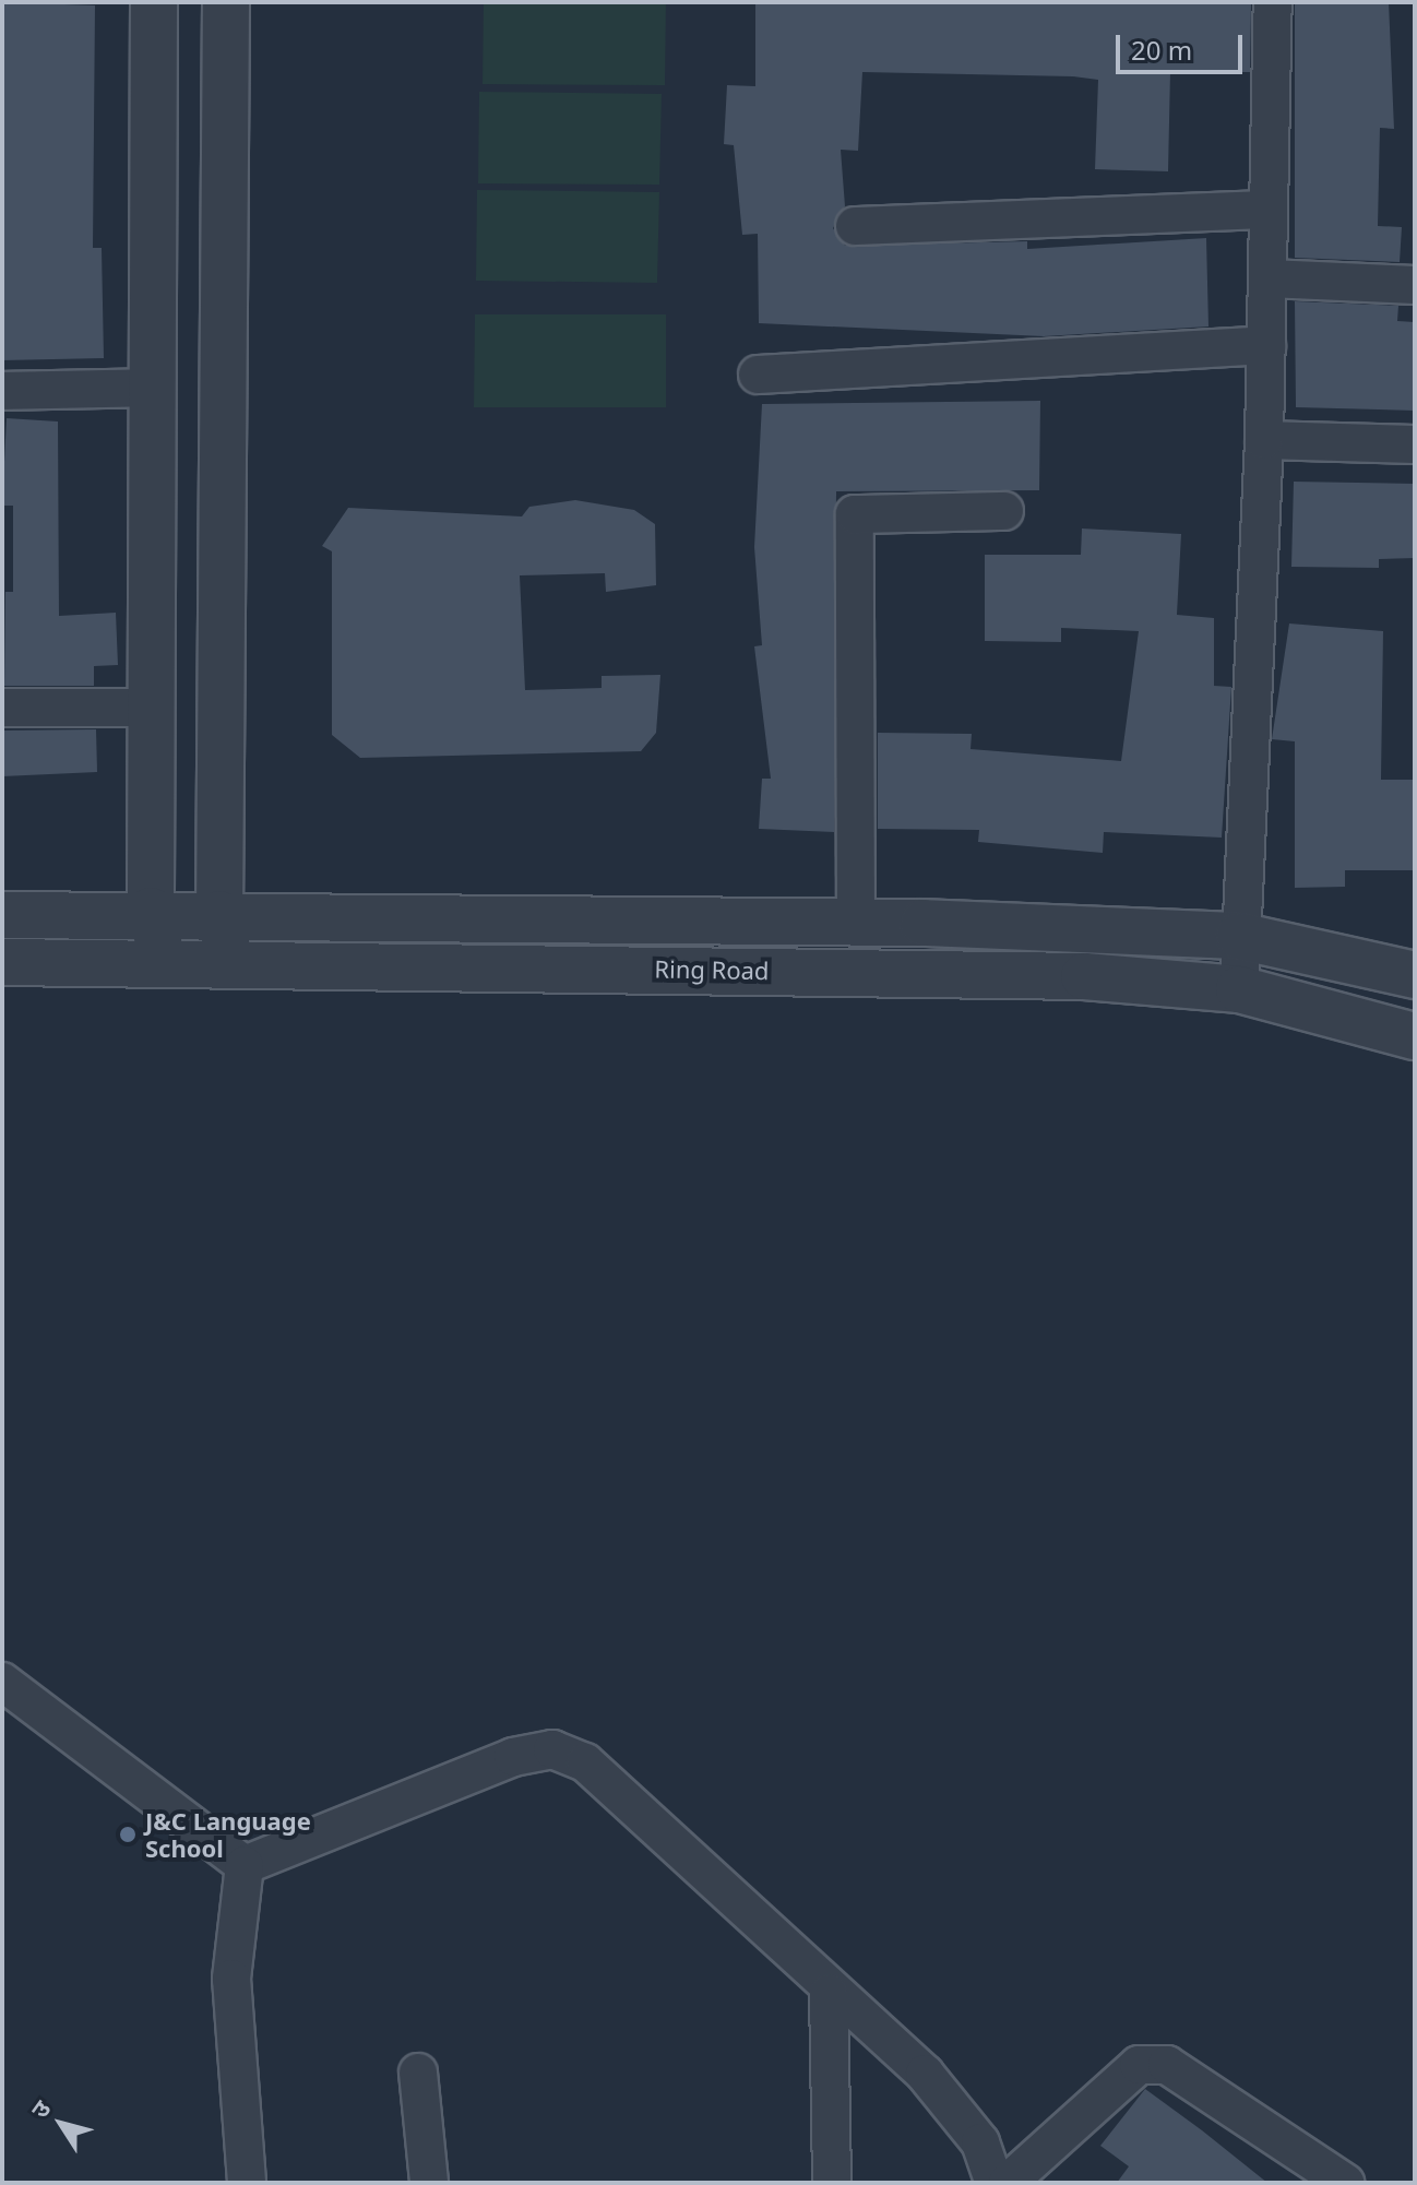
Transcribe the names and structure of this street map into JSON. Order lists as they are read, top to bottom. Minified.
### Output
{"streets":{"street":["Ring Road"]},"places":["J&C Language School"],"scale_bar":"20 m","north":"top left"}
